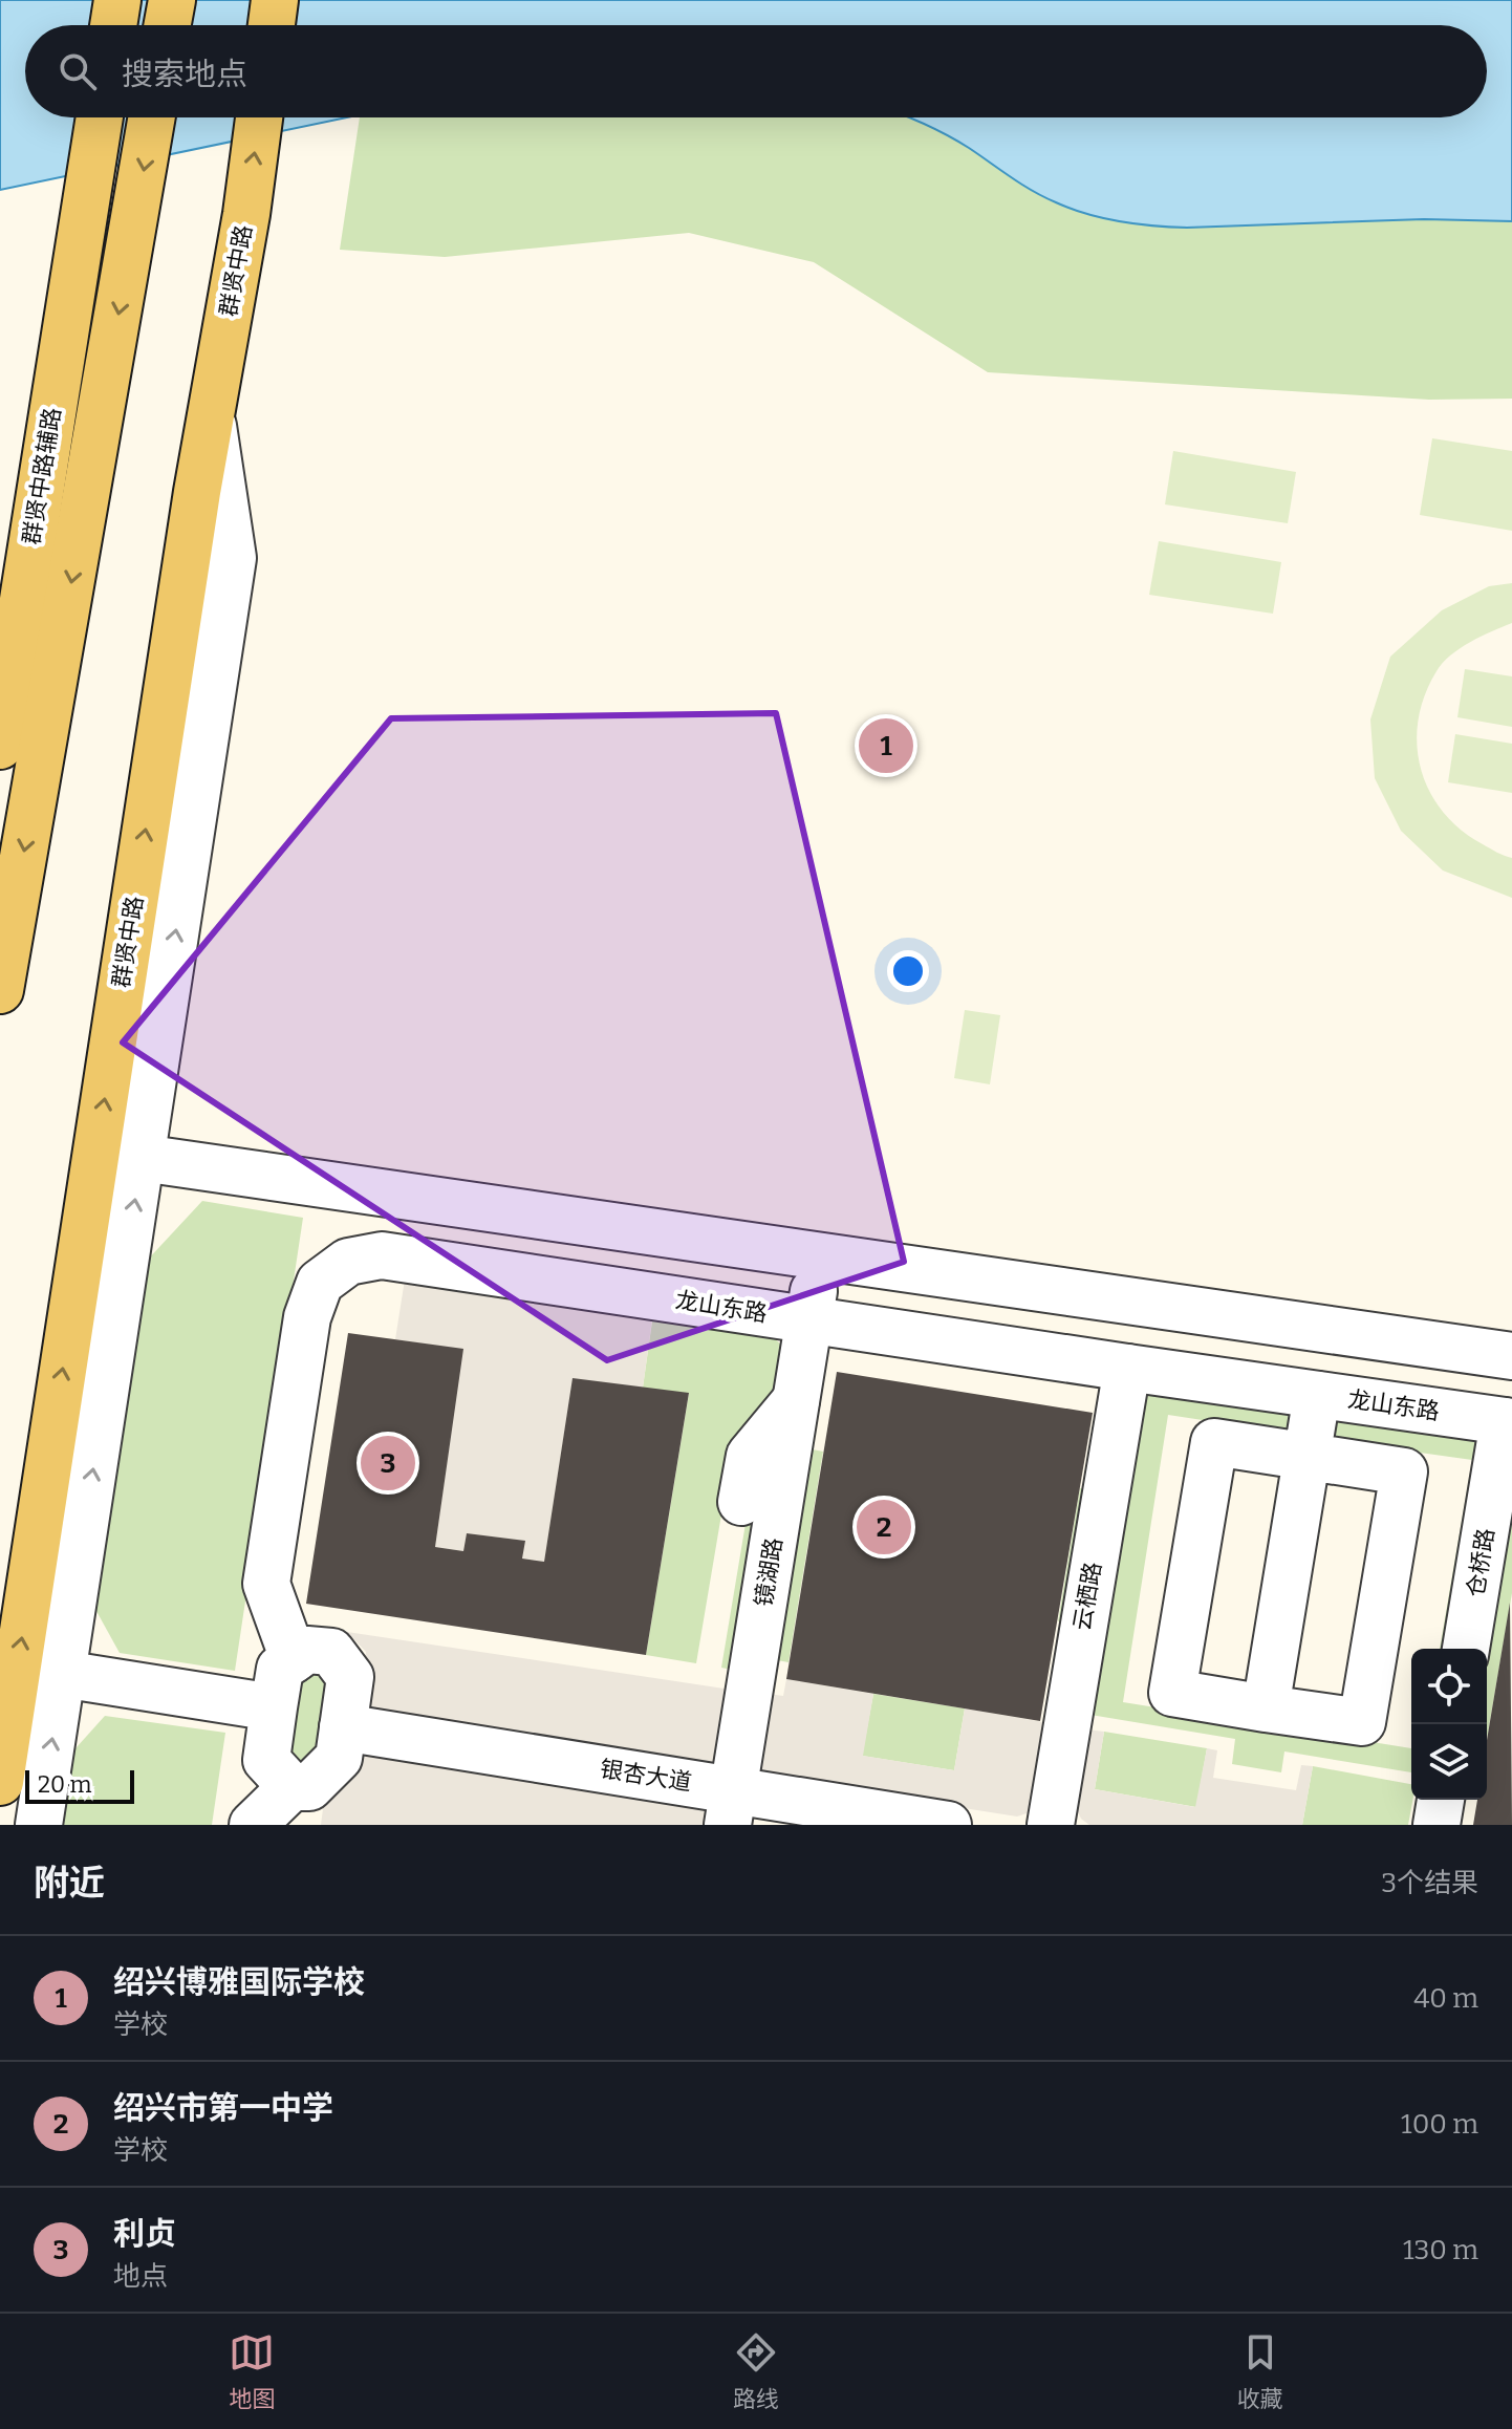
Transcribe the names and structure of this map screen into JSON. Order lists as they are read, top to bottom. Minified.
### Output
{"streets":{"main road":["群贤中路","群贤中路辅路"],"street":["龙山东路","仓桥路","镜湖路","云栖路","银杏大道"]},"crossings":[["龙山东路","仓桥路"],["龙山东路","镜湖路"],["龙山东路","云栖路"],["镜湖路","银杏大道"]],"scale_bar":"20 m","page":{"search":"搜索地点","pins":["1","3","2"],"scale":"20 m","heading":["附近","3个结果"],"list":[{"mark":"1","name":"绍兴博雅国际学校","note":"学校","value":"40 m"},{"mark":"2","name":"绍兴市第一中学","note":"学校","value":"100 m"},{"mark":"3","name":"利贞","note":"地点","value":"130 m"}],"nav":["地图","路线","收藏"]}}
